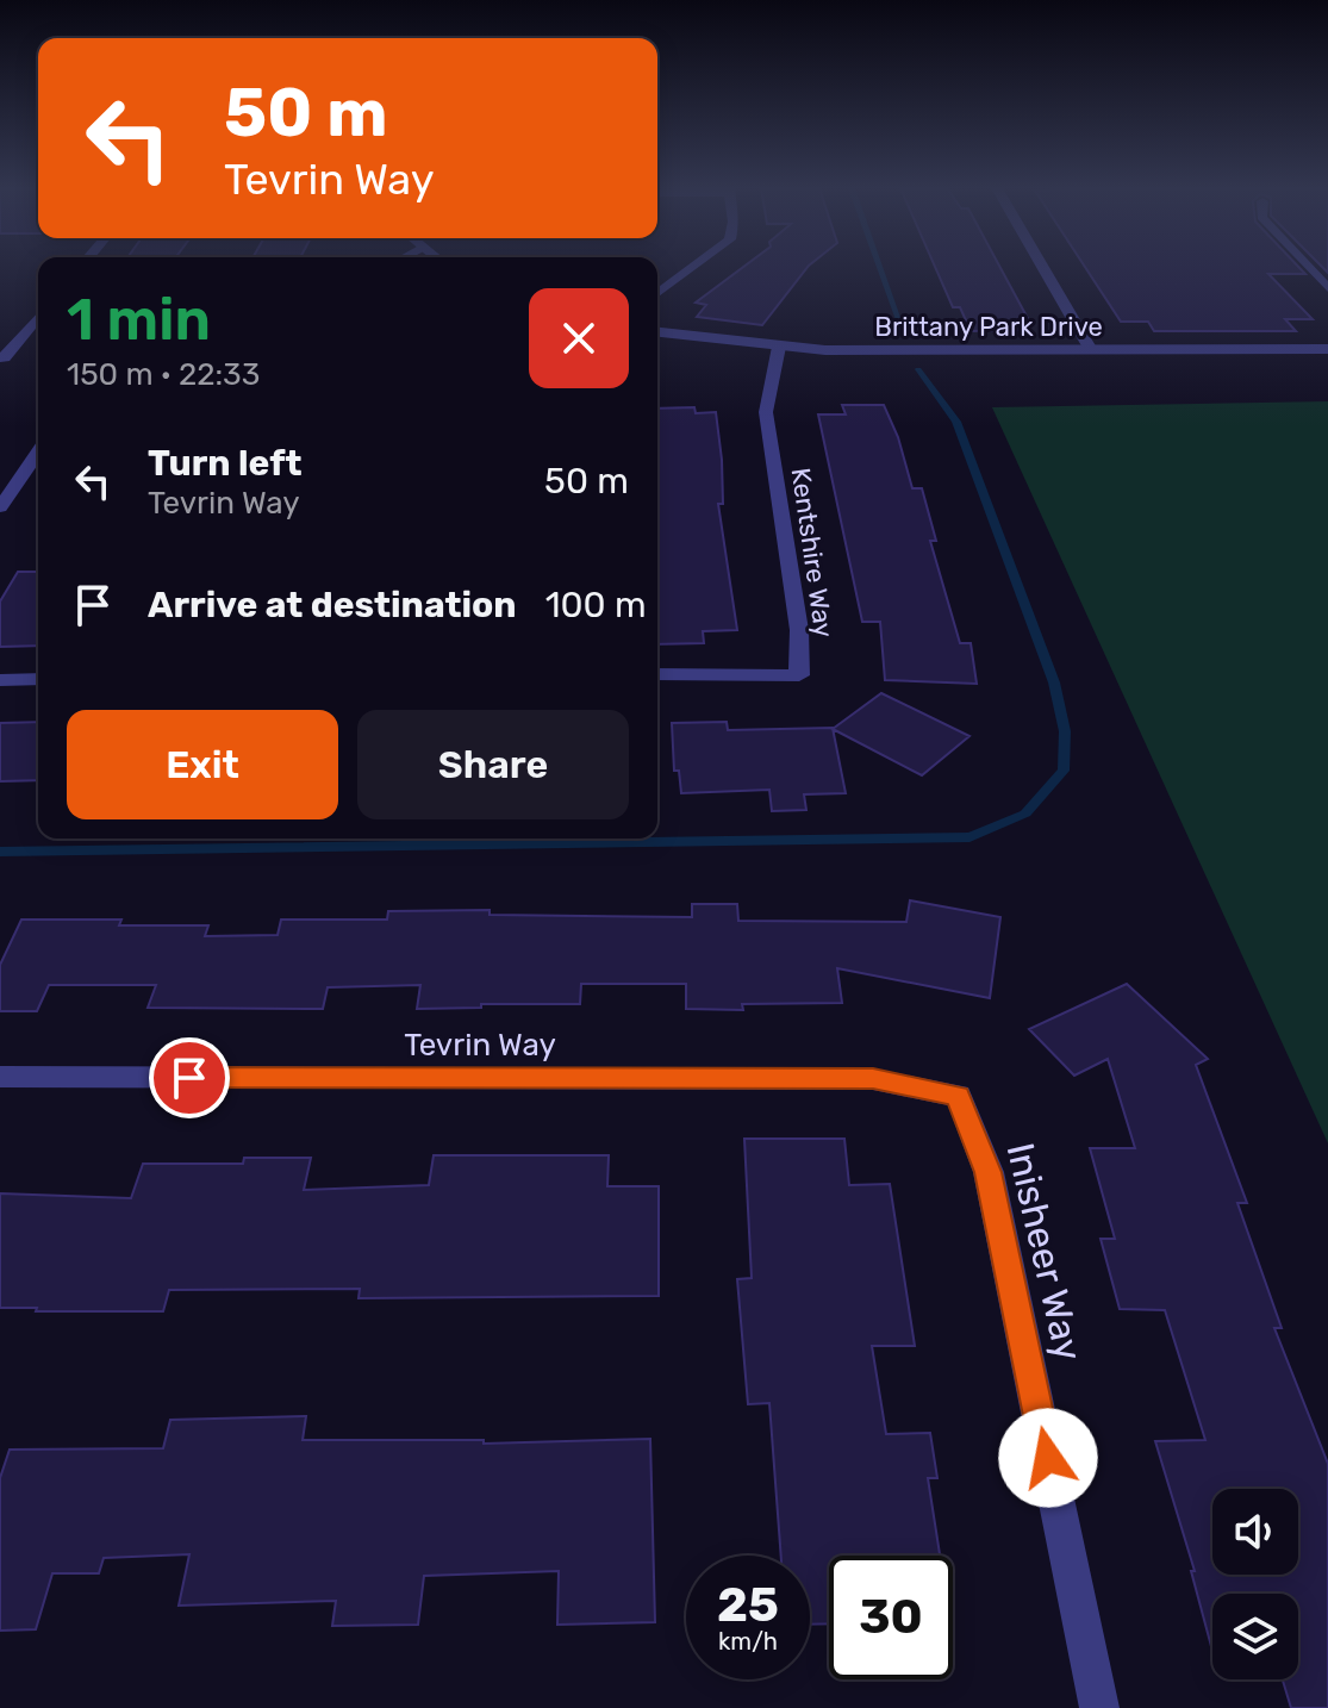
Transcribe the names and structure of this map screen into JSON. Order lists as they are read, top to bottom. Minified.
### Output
{"streets":{"street":["Brittany Park Drive","Kentshire Way","Tevrin Way","Inisheer Way"]},"crossings":[["Brittany Park Drive","Kentshire Way"],["Tevrin Way","Inisheer Way"]],"page":{"turn":["50 m","Tevrin Way"],"heading":["1 min","150 m · 22:33"],"list":[{"name":"Turn left","note":"Tevrin Way","value":"50 m"},{"name":"Arrive at destination","value":"100 m"}],"buttons":["Exit","Share"],"speed":"25 km/h","limit":"30"}}
